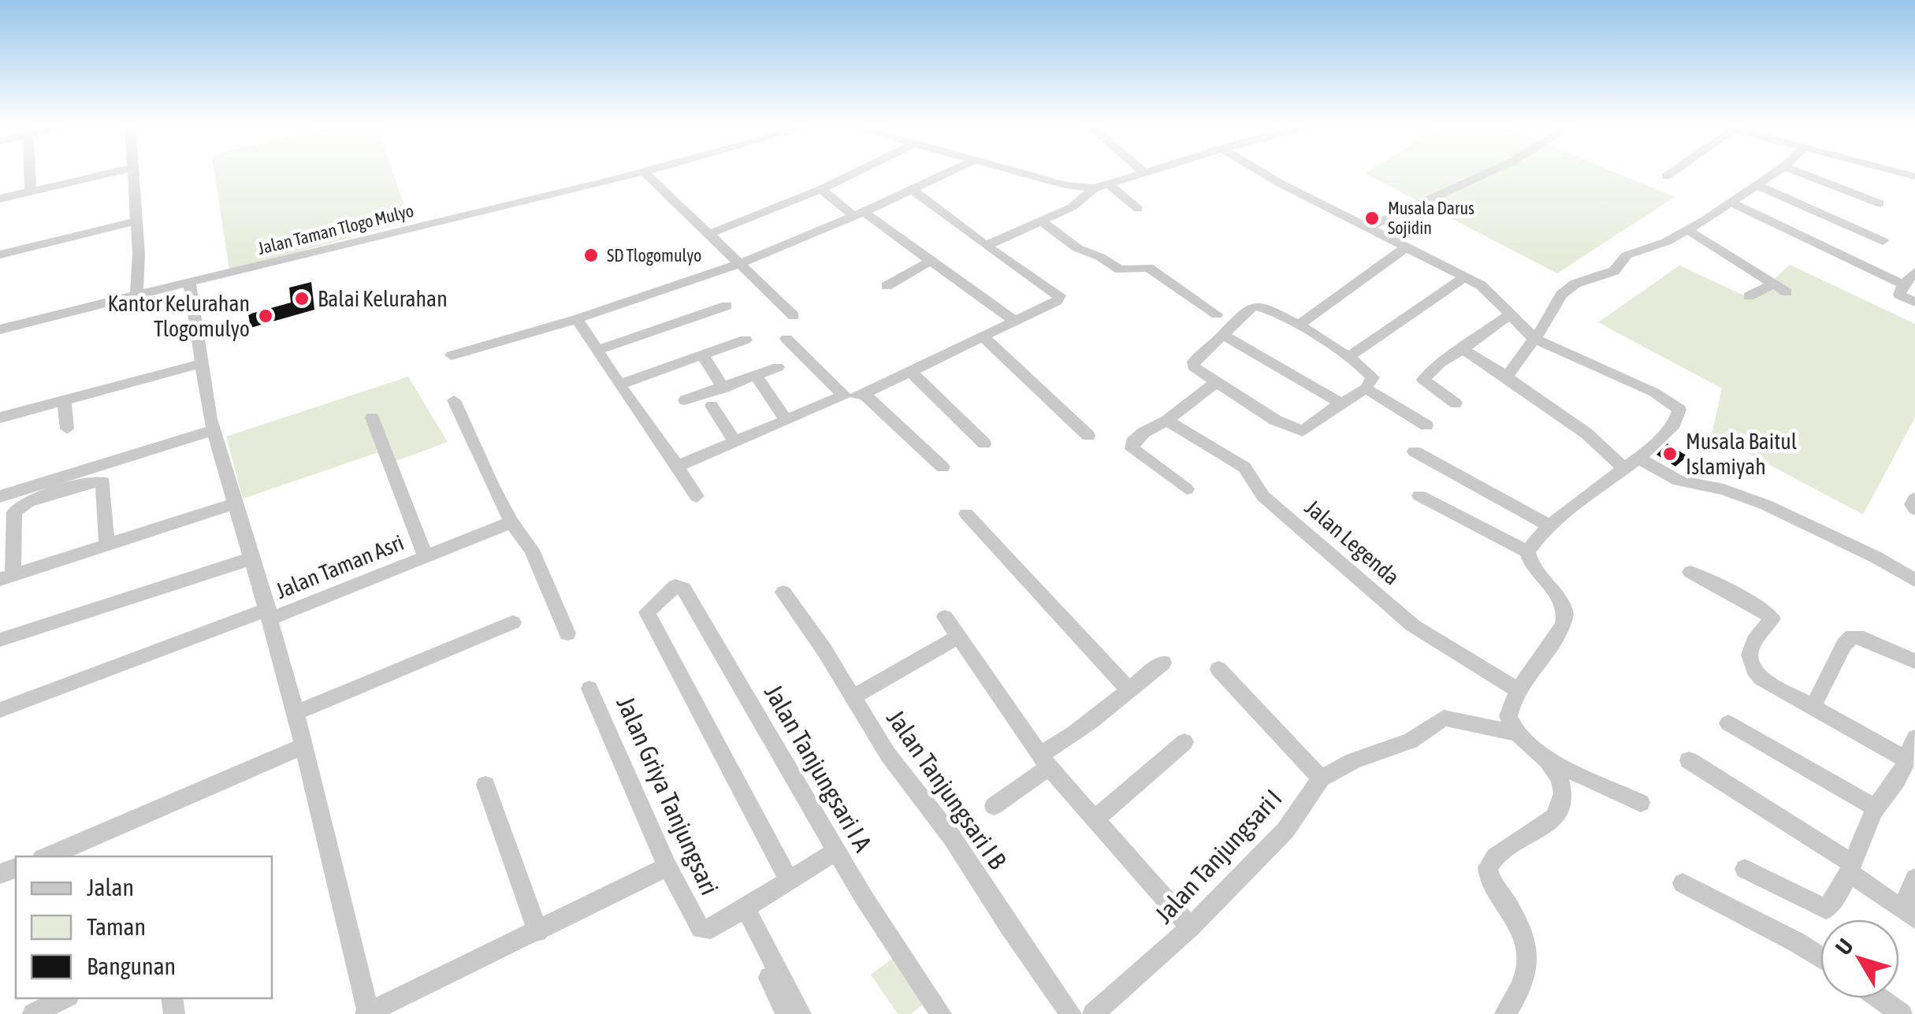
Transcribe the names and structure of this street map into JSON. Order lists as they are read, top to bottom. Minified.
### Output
{"streets":{"street":["Jalan Taman Tlogo Mulyo","Jalan Legenda","Jalan Taman Asri","Jalan Tanjungsari I A","Jalan Tanjungsari I B","Jalan Griya Tanjungsari","Jalan Tanjungsari I"]},"crossings":[["Jalan Tanjungsari I A","Jalan Griya Tanjungsari"]],"places":["Musala Darus Sojidin","SD Tlogomulyo","Balai Kelurahan","Kantor Kelurahan Tlogomulyo","Musala Baitul Islamiyah"],"legend":["Jalan","Taman","Bangunan"],"north":"top left"}
